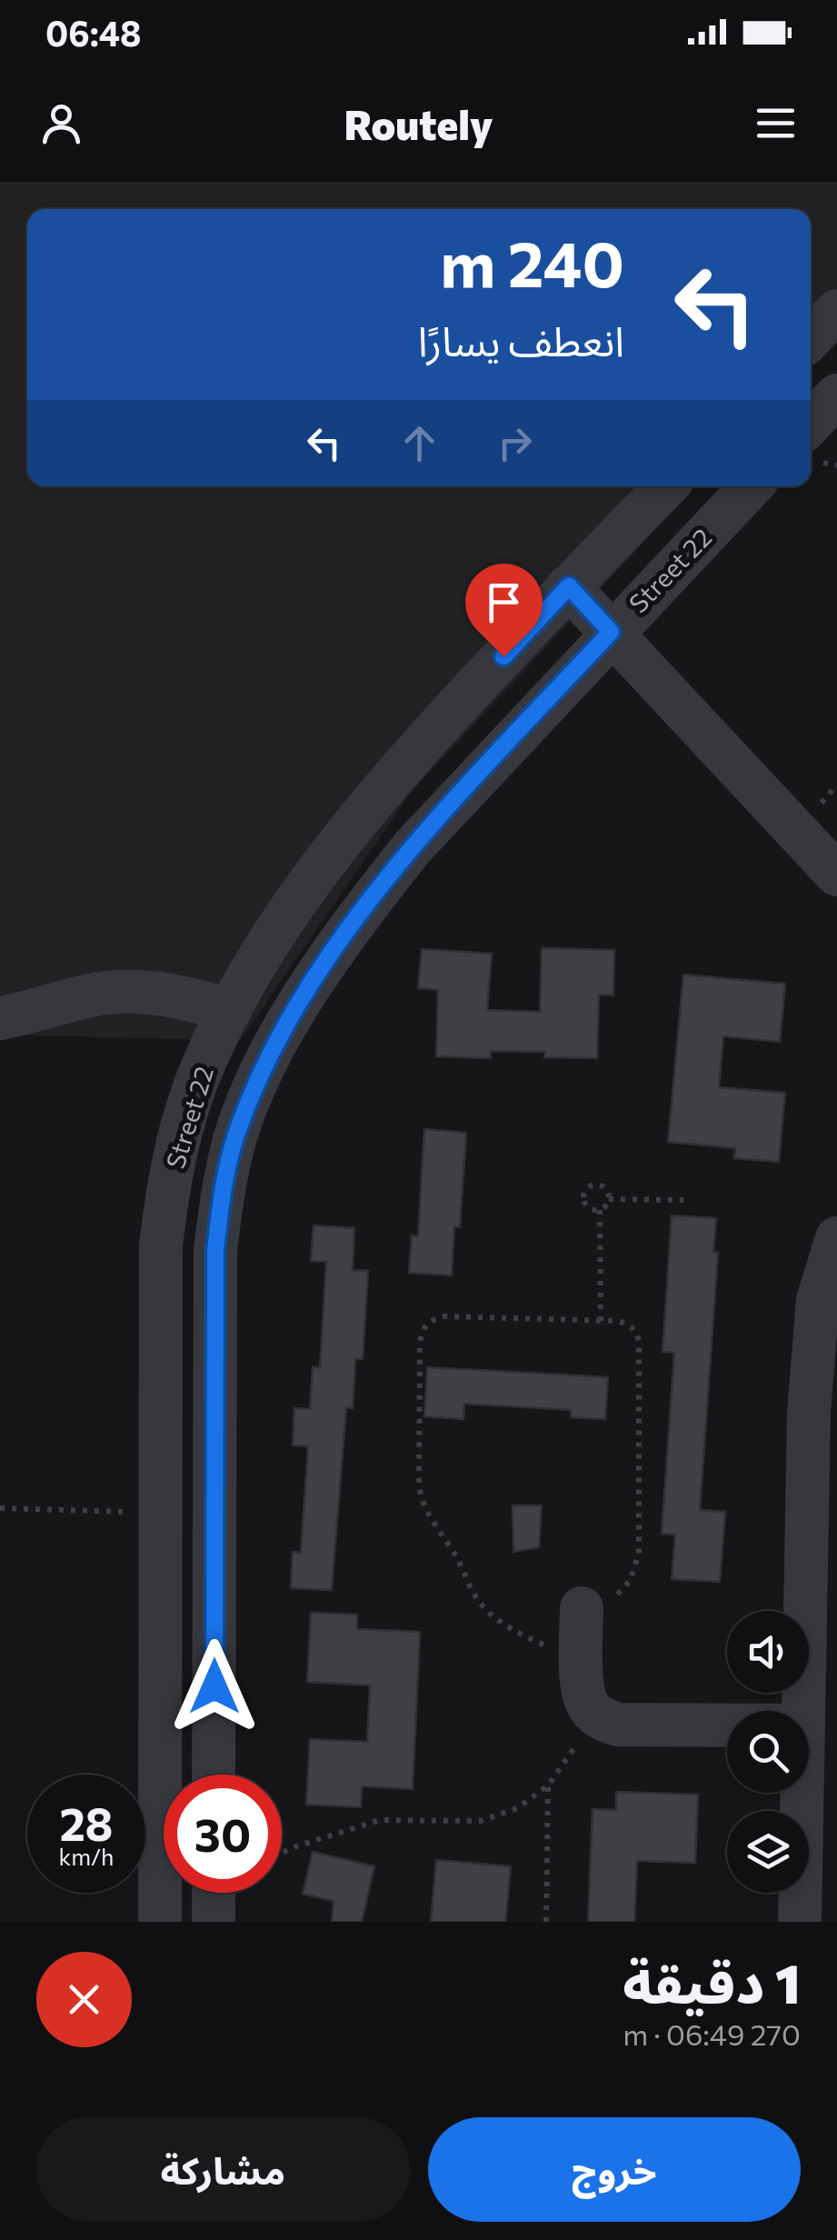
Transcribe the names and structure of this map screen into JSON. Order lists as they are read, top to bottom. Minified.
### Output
{"streets":{"street":["Street 22"]},"page":{"status":"06:48","header":"Routely","turn":["240 m","انعطف يسارًا"],"speed":"28 km/h","limit":"30","heading":["1 دقيقة","270 m · 06:49"],"buttons":["خروج","مشاركة"]}}
